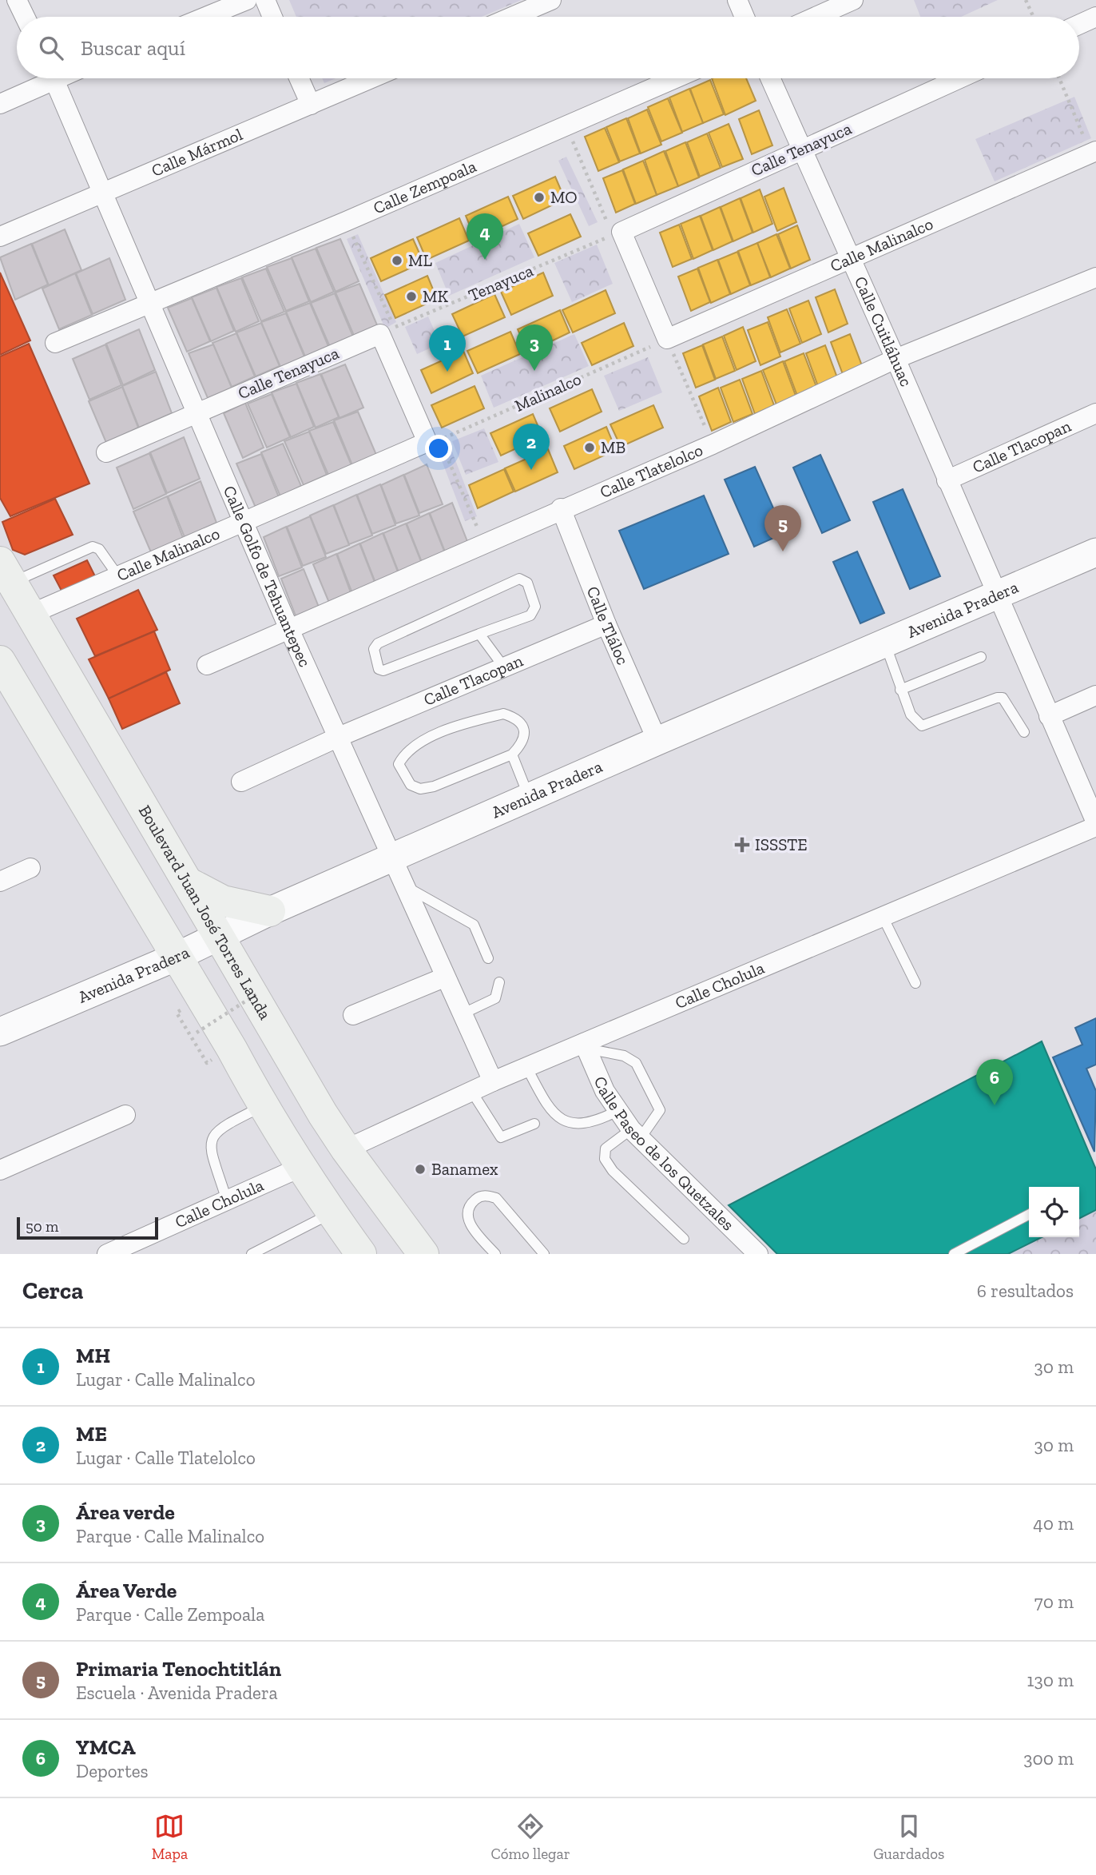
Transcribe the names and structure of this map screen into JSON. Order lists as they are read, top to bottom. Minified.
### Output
{"streets":{"main road":["Boulevard Juan José Torres Landa"],"street":["Calle Tenayuca","Calle Mármol","Calle Zempoala","Calle Malinalco","Calle Cuitláhuac","Calle Tlacopan","Calle Tlatelolco","Calle Golfo de Tehuantepec","Avenida Pradera","Calle Tláloc","Calle Cholula","Calle Paseo de los Quetzales"],"path":["Tenayuca","Malinalco"]},"crossings":[["Calle Tenayuca","Tenayuca"],["Calle Tenayuca","Calle Cuitláhuac"],["Calle Tenayuca","Calle Golfo de Tehuantepec"],["Calle Mármol","Calle Golfo de Tehuantepec"],["Calle Zempoala","Calle Golfo de Tehuantepec"],["Calle Malinalco","Calle Cuitláhuac"],["Calle Malinalco","Malinalco"],["Calle Malinalco","Calle Golfo de Tehuantepec"],["Calle Malinalco","Boulevard Juan José Torres Landa"],["Calle Cuitláhuac","Calle Tlacopan"],["Calle Cuitláhuac","Calle Tlatelolco"],["Calle Cuitláhuac","Avenida Pradera"],["Calle Cuitláhuac","Calle Cholula"],["Calle Tlacopan","Calle Golfo de Tehuantepec"],["Calle Tlacopan","Calle Tláloc"],["Calle Tlatelolco","Calle Golfo de Tehuantepec"],["Calle Tlatelolco","Calle Tláloc"],["Calle Golfo de Tehuantepec","Avenida Pradera"],["Calle Golfo de Tehuantepec","Calle Cholula"],["Avenida Pradera","Calle Tláloc"],["Avenida Pradera","Boulevard Juan José Torres Landa"],["Boulevard Juan José Torres Landa","Calle Cholula"],["Calle Cholula","Calle Paseo de los Quetzales"]],"places":{"other":["MO","ML","MK","MB","Banamex"],"health":["ISSSTE"]},"scale_bar":"50 m","page":{"search":"Buscar aquí","pins":["4","3","1","2","5","6"],"scale":"50 m","heading":["Cerca","6 resultados"],"list":[{"mark":"1","name":"MH","note":"Lugar · Calle Malinalco","value":"30 m"},{"mark":"2","name":"ME","note":"Lugar · Calle Tlatelolco","value":"30 m"},{"mark":"3","name":"Área verde","note":"Parque · Calle Malinalco","value":"40 m"},{"mark":"4","name":"Área Verde","note":"Parque · Calle Zempoala","value":"70 m"},{"mark":"5","name":"Primaria Tenochtitlán","note":"Escuela · Avenida Pradera","value":"130 m"},{"mark":"6","name":"YMCA","note":"Deportes","value":"300 m"}],"nav":["Mapa","Cómo llegar","Guardados"]}}
